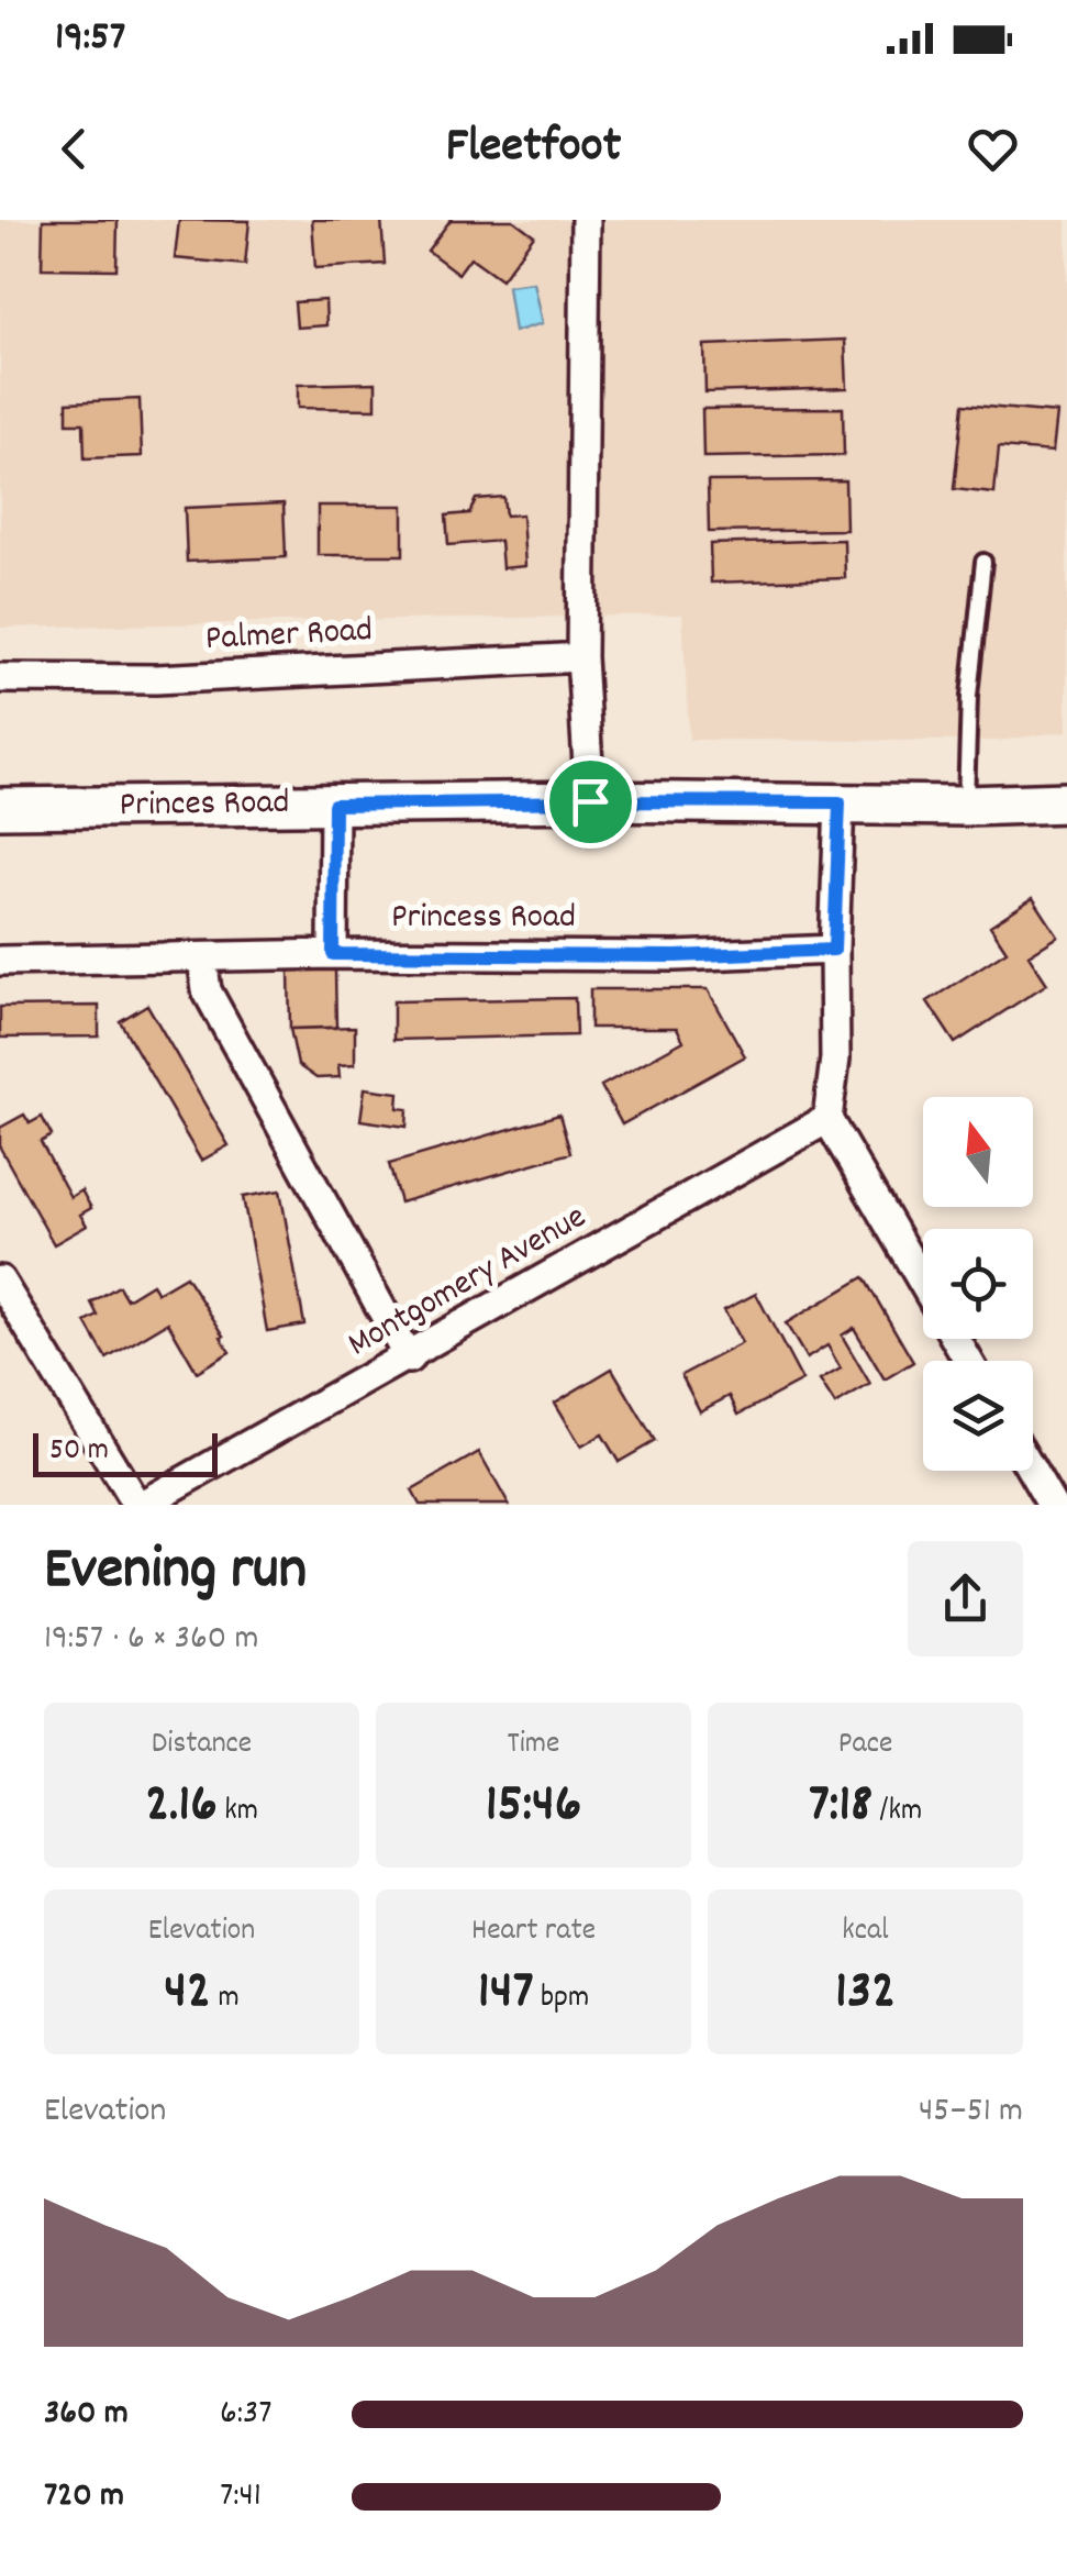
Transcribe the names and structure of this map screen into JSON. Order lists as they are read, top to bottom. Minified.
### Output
{"streets":{"main road":["Princes Road"],"street":["Palmer Road","Princess Road","Montgomery Avenue"]},"scale_bar":"50 m","north":"top","page":{"status":"19:57","header":"Fleetfoot","scale":"50 m","heading":["Evening run","19:57 · 6 × 360 m"],"stats":[["Distance","2.16 km"],["Time","15:46"],["Pace","7:18 /km"],["Elevation","42 m"],["Heart rate","147 bpm"],["kcal","132"]],"chart":["Elevation","45–51 m"],"list":[{"name":"360 m","note":"6:37"},{"name":"720 m","note":"7:41"}]}}
